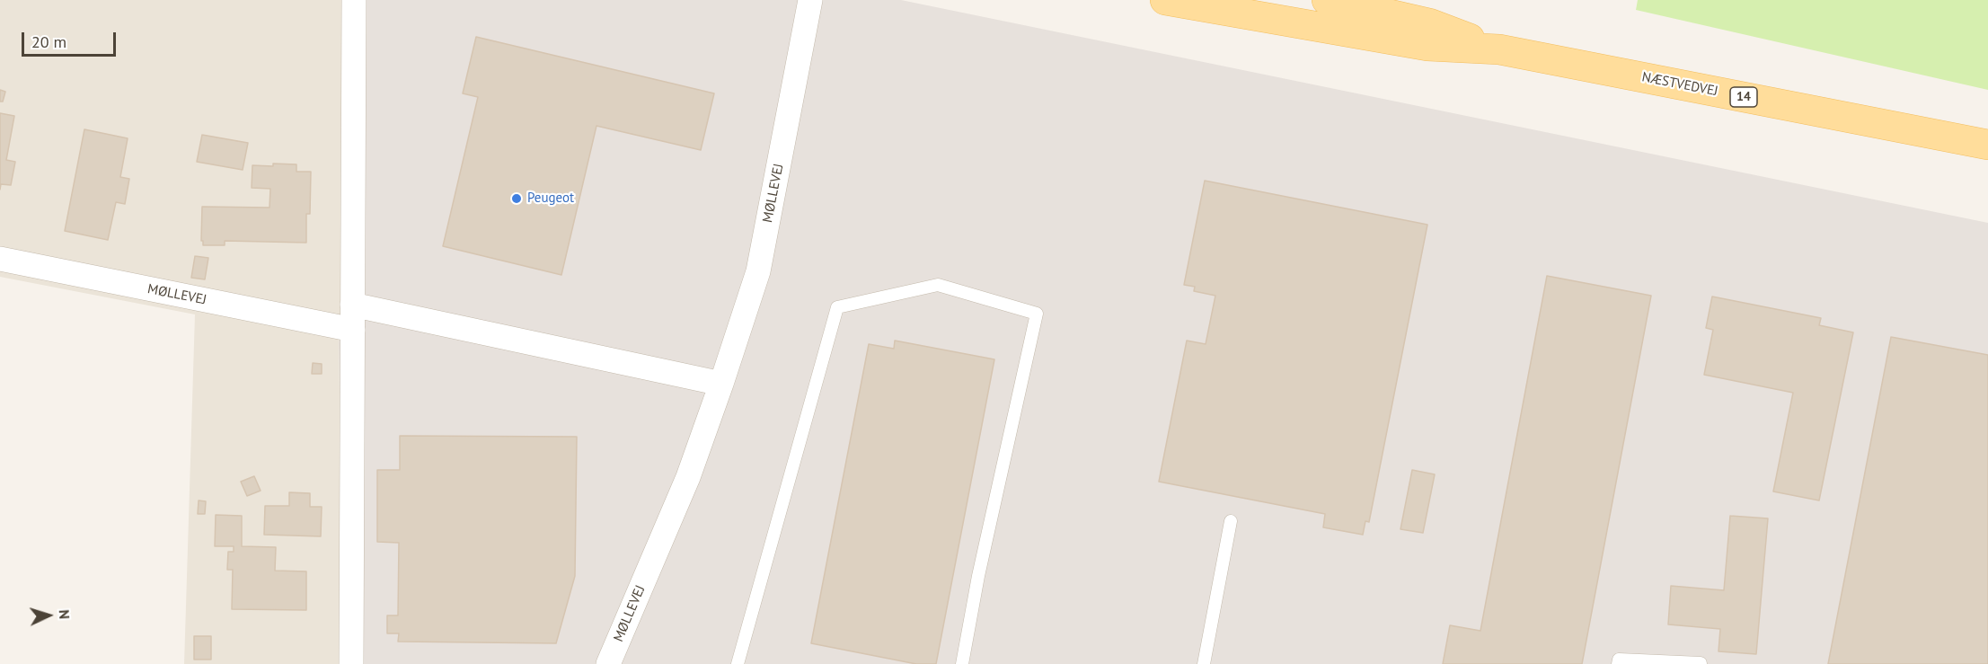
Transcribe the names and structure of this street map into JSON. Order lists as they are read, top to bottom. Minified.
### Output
{"streets":{"main road":["NÆSTVEDVEJ","14"],"street":["MØLLEVEJ"]},"places":["Peugeot"],"scale_bar":"20 m","north":"right"}
